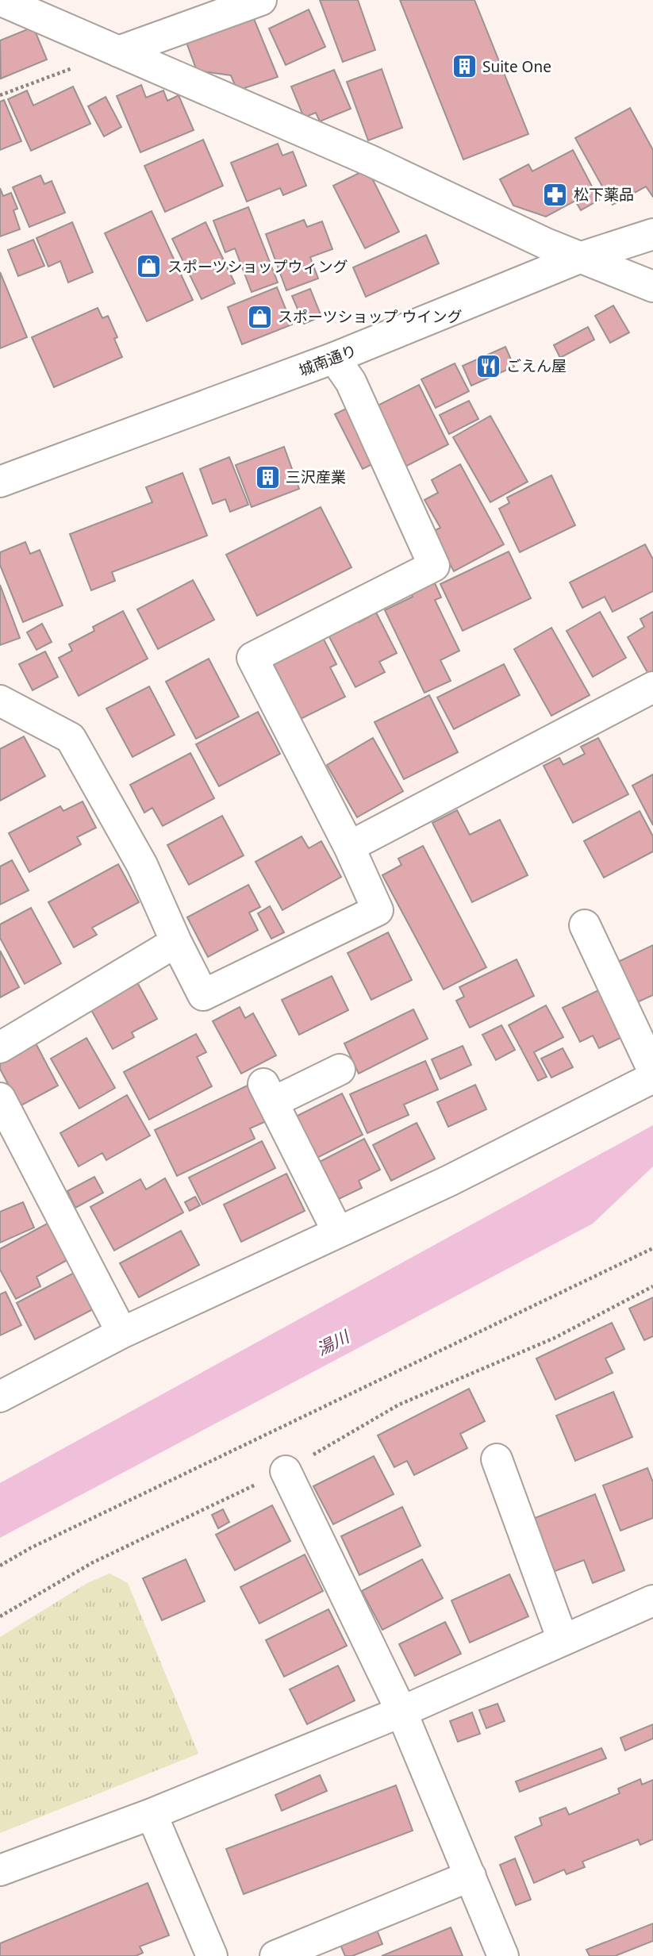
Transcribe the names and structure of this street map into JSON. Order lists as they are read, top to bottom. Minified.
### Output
{"streets":{"street":["城南通り"]},"water":["湯川"],"places":{"building":["Suite One","三沢産業"],"pharmacy":["松下薬品"],"shop":["スポーツショップウィング","スポーツショップ ウイング"],"restaurant":["ごえん屋"]}}
